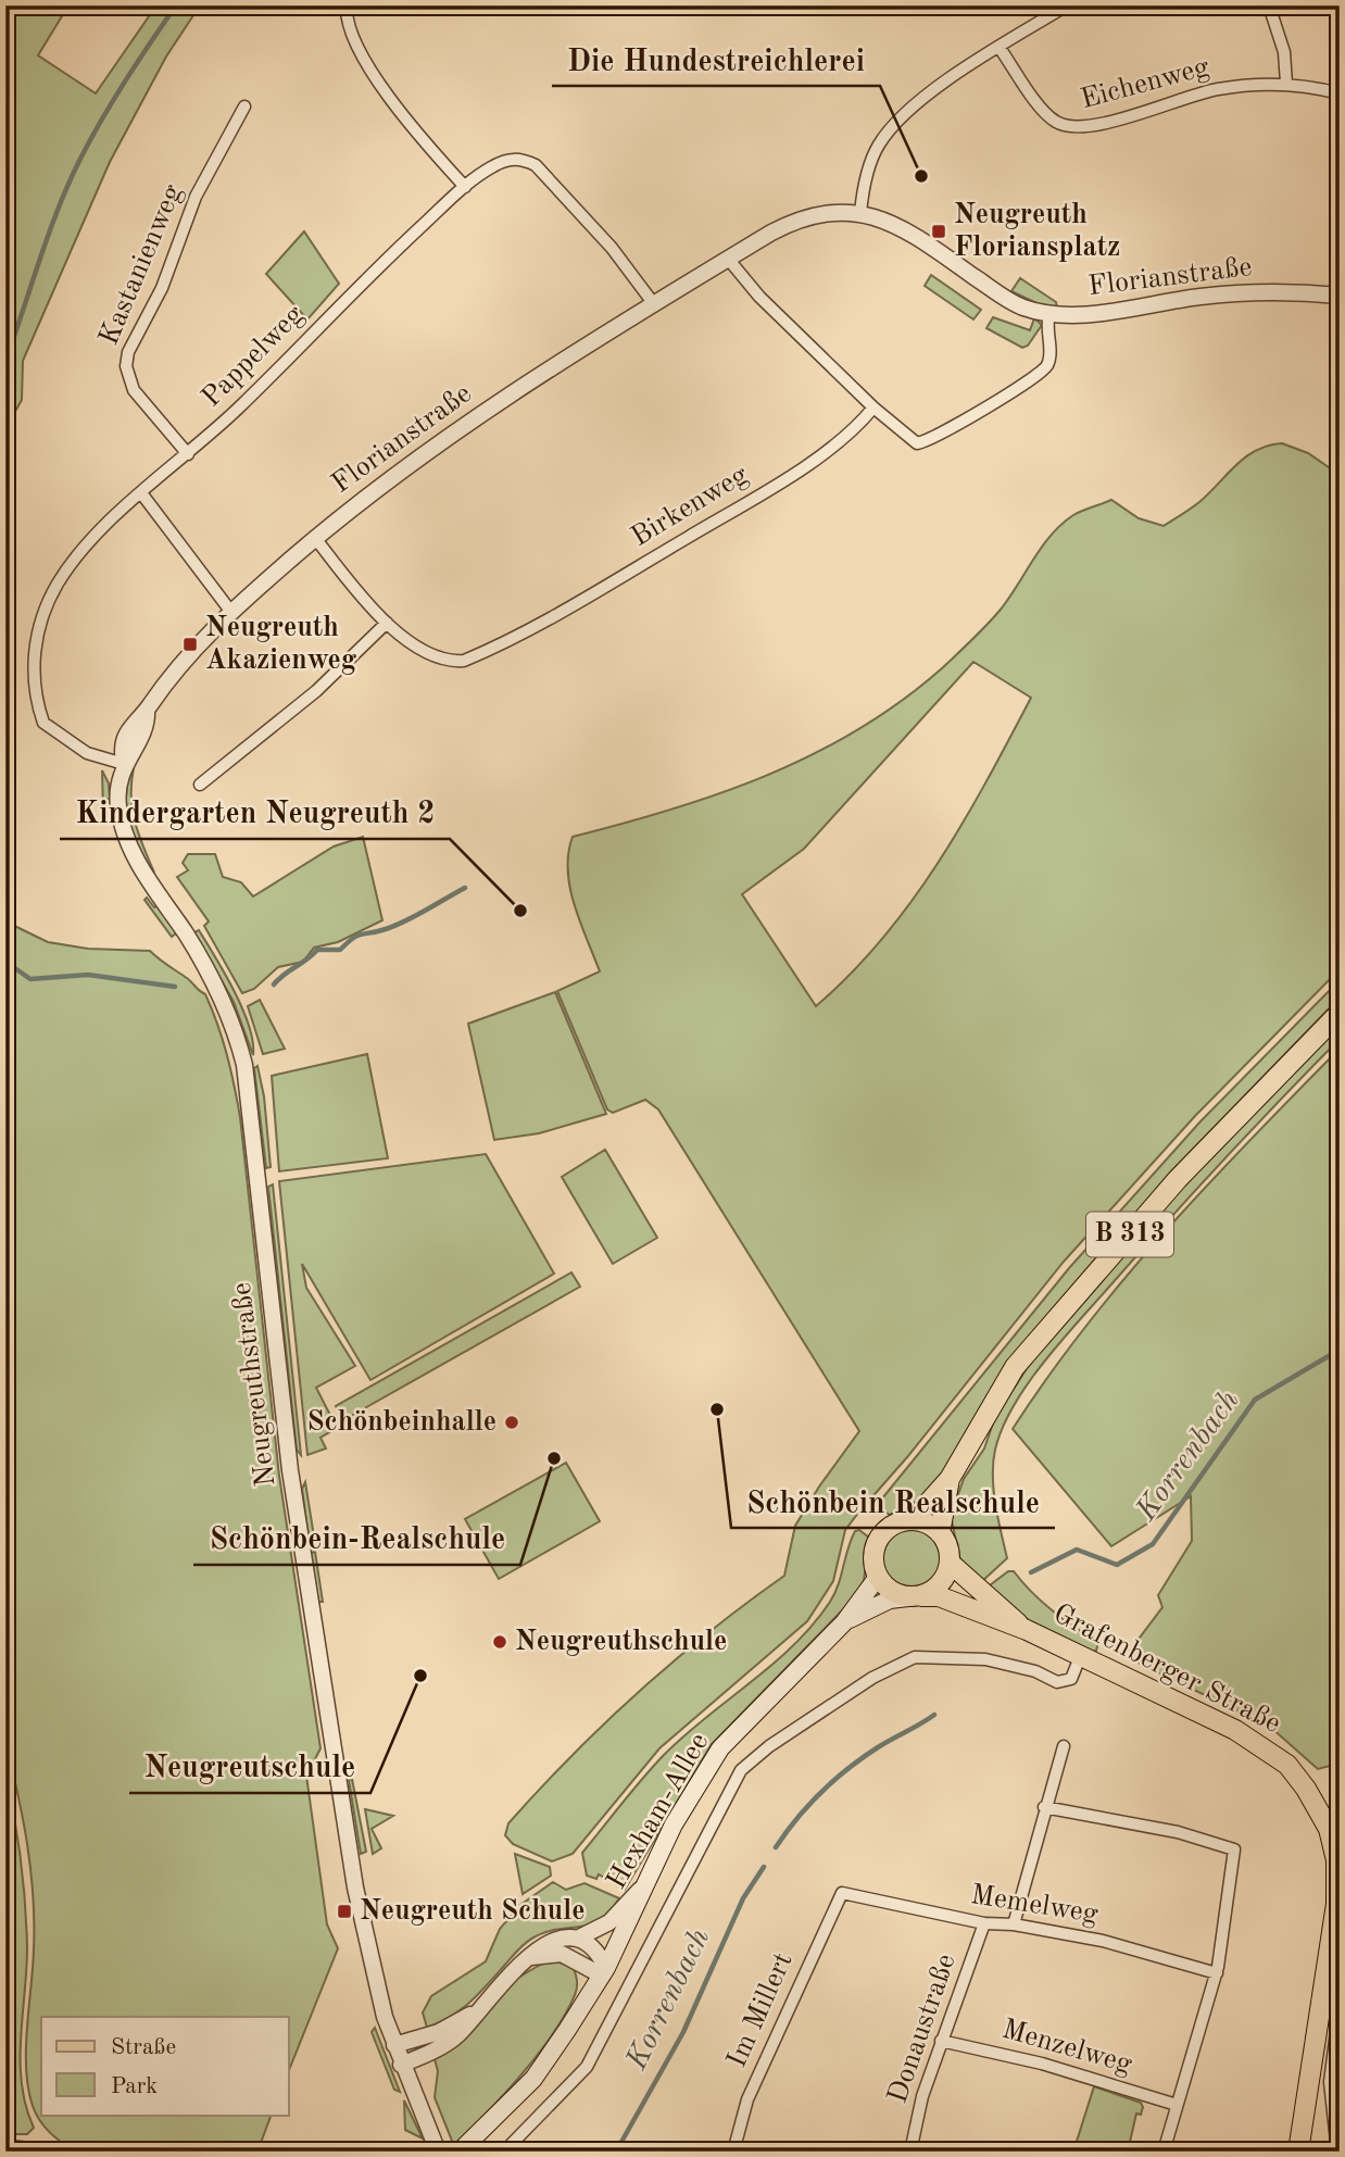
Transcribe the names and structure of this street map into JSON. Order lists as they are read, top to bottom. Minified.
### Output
{"streets":{"main road":["B 313","Grafenberger Straße","Hexham-Allee"],"street":["Eichenweg","Kastanienweg","Florianstraße","Pappelweg","Birkenweg","Neugreuthstraße","Memelweg","Im Millert","Donaustraße","Menzelweg"]},"crossings":[["Kastanienweg","Pappelweg"],["Florianstraße","Pappelweg"],["Florianstraße","Birkenweg"],["Florianstraße","Neugreuthstraße"],["Pappelweg","Neugreuthstraße"],["B 313","Grafenberger Straße"],["B 313","Hexham-Allee"],["Grafenberger Straße","Hexham-Allee"],["Memelweg","Im Millert"],["Memelweg","Donaustraße"],["Donaustraße","Menzelweg"]],"water":["Korrenbach"],"places":{"other":["Die Hundestreichlerei","Kindergarten Neugreuth 2","Schönbein Realschule","Schönbeinhalle","Schönbein-Realschule","Neugreuthschule","Neugreutschule"],"transit":["Neugreuth Floriansplatz","Neugreuth Akazienweg","Neugreuth Schule"]},"legend":["Straße","Park"]}
